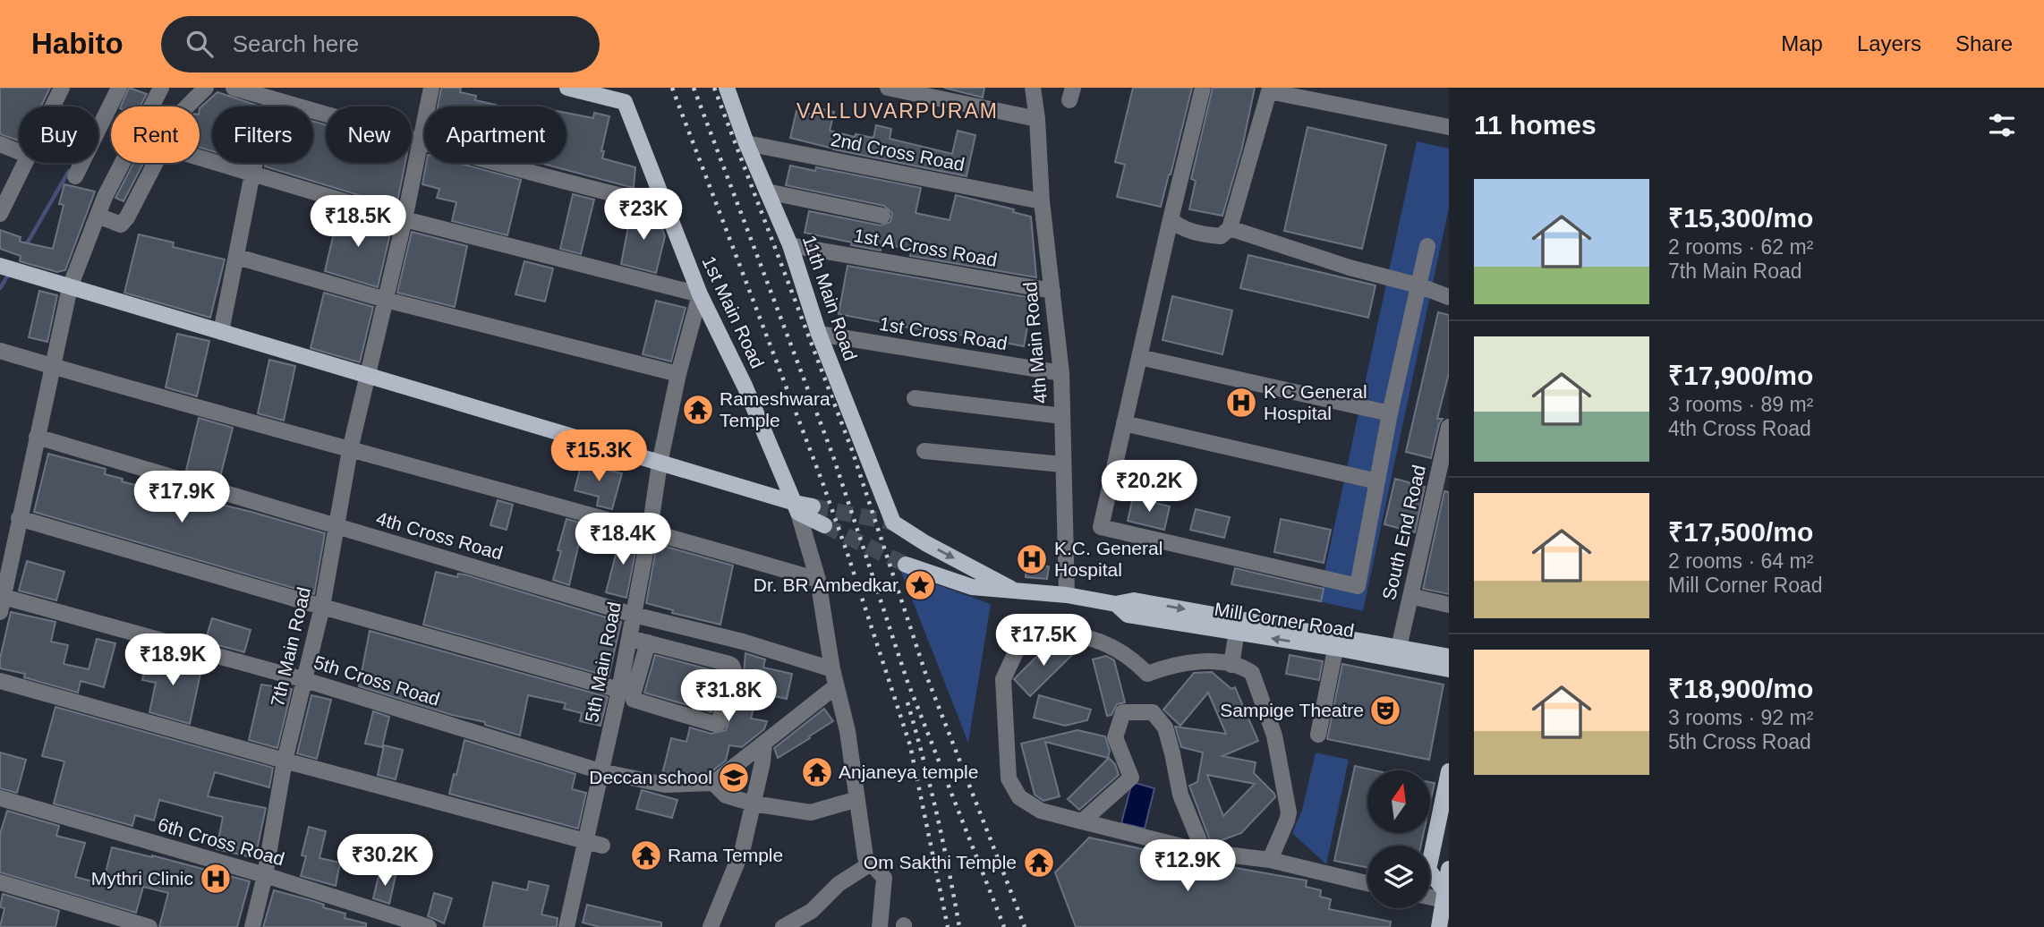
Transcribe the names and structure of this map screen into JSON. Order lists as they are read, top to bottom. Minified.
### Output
{"streets":{"main road":["11th Main Road","1st Main Road","Mill Corner Road"],"street":["2nd Cross Road","1st A Cross Road","1st Cross Road","4th Main Road","South End Road","4th Cross Road","7th Main Road","5th Main Road","5th Cross Road","6th Cross Road"]},"crossings":[["2nd Cross Road","11th Main Road"],["2nd Cross Road","4th Main Road"],["1st A Cross Road","11th Main Road"],["1st A Cross Road","4th Main Road"],["11th Main Road","1st Cross Road"],["11th Main Road","Mill Corner Road"],["1st Main Road","5th Main Road"],["1st Cross Road","4th Main Road"],["4th Main Road","Mill Corner Road"],["South End Road","Mill Corner Road"],["4th Cross Road","7th Main Road"],["4th Cross Road","5th Main Road"],["7th Main Road","5th Cross Road"],["7th Main Road","6th Cross Road"],["5th Main Road","5th Cross Road"]],"districts":["VALLUVARPURAM"],"places":{"hospital":["K C General Hospital","K.C. General Hospital","Mythri Clinic"],"temple":["Rameshwara Temple","Anjaneya temple","Rama Temple","Om Sakthi Temple"],"place":["Dr. BR Ambedkar"],"theatre":["Sampige Theatre"],"school or university":["Deccan school"]},"north":"top","page":{"header":"Habito","search":"Search here","nav":["Map","Layers","Share"],"heading":"11 homes","chip":["Buy","Rent","Filters","New","Apartment"],"list":[{"name":"₹15,300/mo","note":"2 rooms · 62 m² · 7th Main Road"},{"name":"₹17,900/mo","note":"3 rooms · 89 m² · 4th Cross Road"},{"name":"₹17,500/mo","note":"2 rooms · 64 m² · Mill Corner Road"},{"name":"₹18,900/mo","note":"3 rooms · 92 m² · 5th Cross Road"}],"price":["₹23K","₹18.5K","₹15.3K","₹20.2K","₹17.9K","₹18.4K","₹17.5K","₹18.9K","₹31.8K","₹30.2K","₹12.9K"]}}
